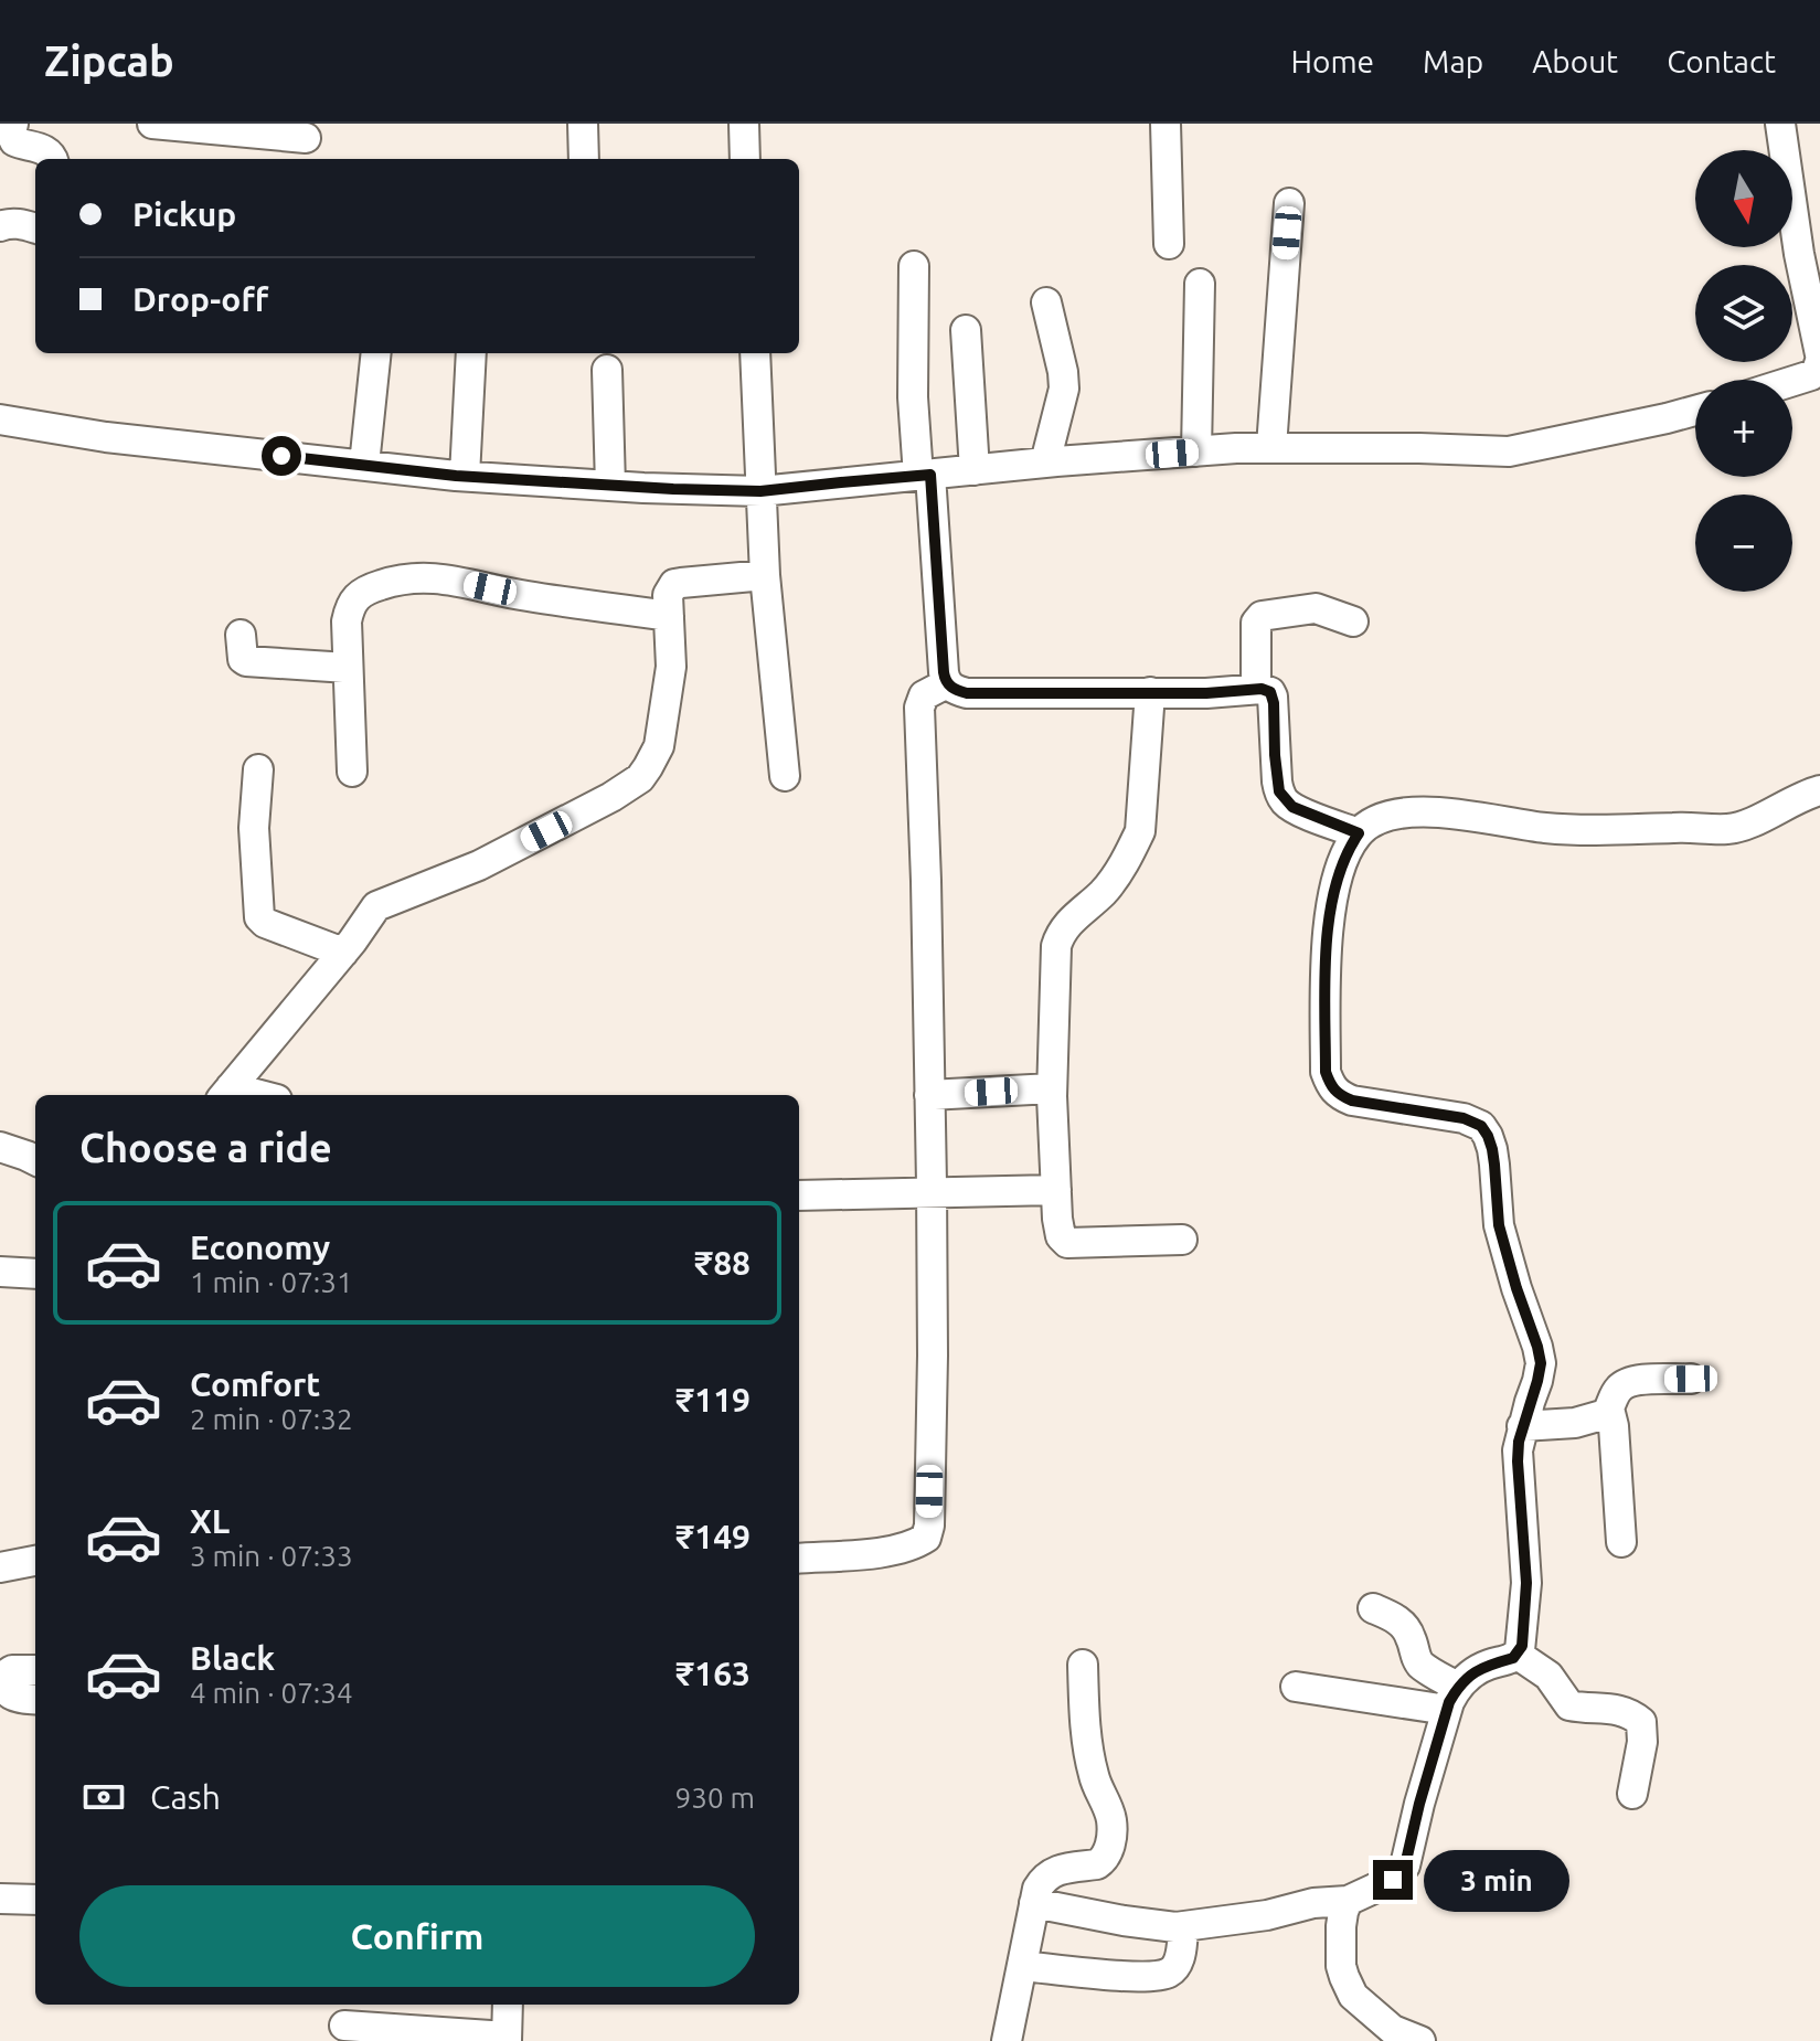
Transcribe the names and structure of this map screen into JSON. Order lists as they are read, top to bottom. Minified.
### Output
{"north":"bottom","page":{"header":"Zipcab","nav":["Home","Map","About","Contact"],"map_buttons":["+","−"],"banner":["Pickup","Drop-off"],"heading":"Choose a ride","list":[{"name":"Economy","note":"1 min · 07:31","value":"₹88"},{"name":"Comfort","note":"2 min · 07:32","value":"₹119"},{"name":"XL","note":"3 min · 07:33","value":"₹149"},{"name":"Black","note":"4 min · 07:34","value":"₹163"}],"pay":["Cash","930 m"],"bubble":"3 min","buttons":"Confirm"}}
